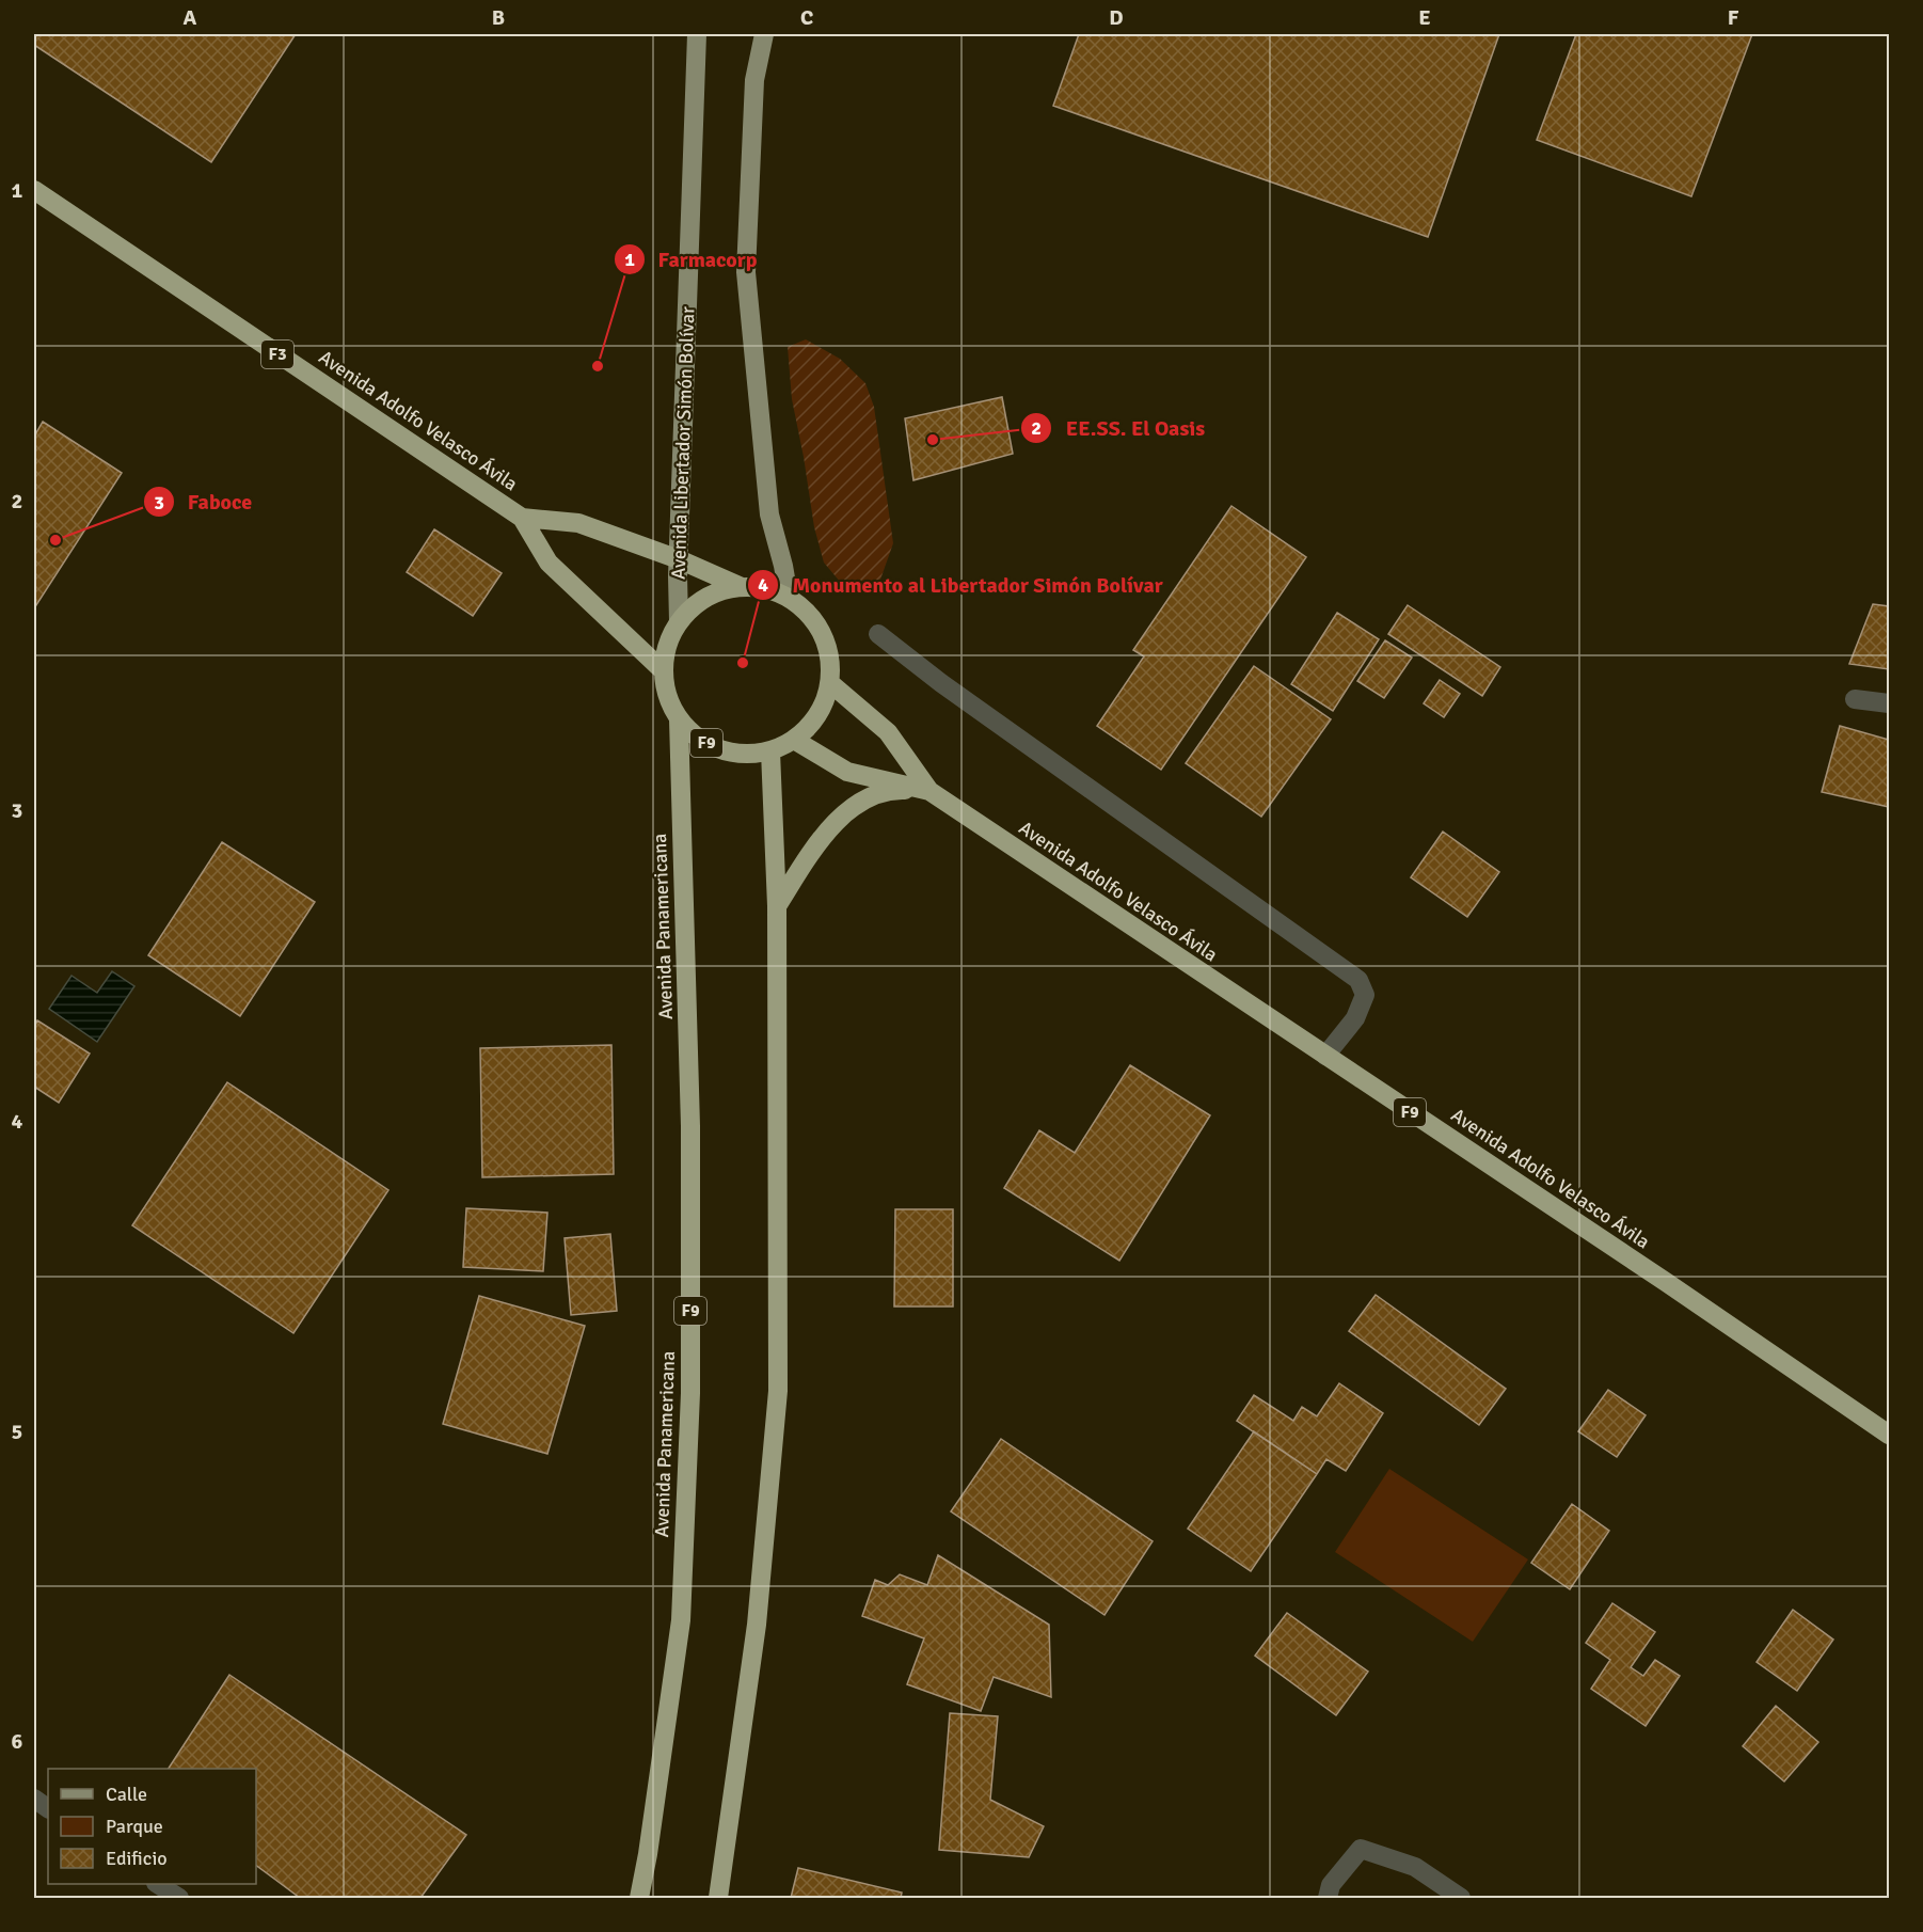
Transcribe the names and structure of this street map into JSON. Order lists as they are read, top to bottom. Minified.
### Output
{"streets":{"highway":["F3","Avenida Adolfo Velasco Ávila","F9","Avenida Panamericana"],"main road":["Avenida Libertador Simón Bolívar"]},"crossings":[["Avenida Adolfo Velasco Ávila","Avenida Libertador Simón Bolívar"],["Avenida Adolfo Velasco Ávila","F9"],["Avenida Adolfo Velasco Ávila","Avenida Panamericana"],["Avenida Libertador Simón Bolívar","F9"],["Avenida Libertador Simón Bolívar","Avenida Panamericana"],["F9","Avenida Panamericana"]],"places":["Farmacorp","EE.SS. El Oasis","Faboce","Monumento al Libertador Simón Bolívar"],"legend":["Calle","Parque","Edificio"],"grid":{"columns":["A","B","C","D","E","F"],"rows":["1","2","3","4","5","6"]}}
